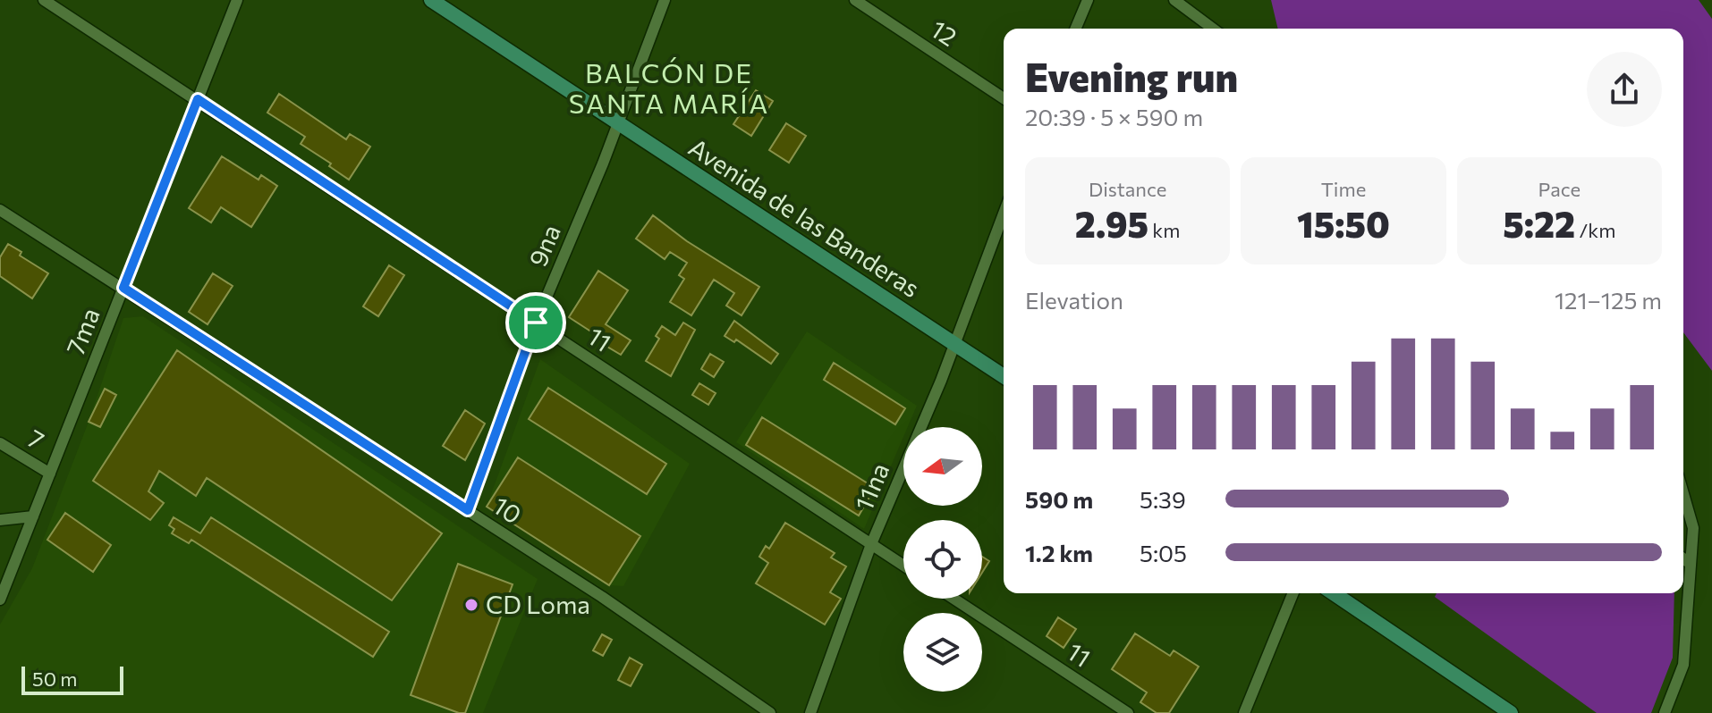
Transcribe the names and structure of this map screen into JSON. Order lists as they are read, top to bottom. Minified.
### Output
{"streets":{"street":["12","Avenida de las Banderas","9na","7ma","11","7","11na","10"]},"crossings":[["Avenida de las Banderas","9na"],["Avenida de las Banderas","11na"],["9na","11"],["9na","10"],["7ma","11"],["7ma","7"],["7ma","10"],["11","11na"]],"districts":["BALCÓN DE SANTA MARÍA"],"places":["CD Loma"],"scale_bar":"50 m","north":"left","page":{"heading":["Evening run","20:39 · 5 × 590 m"],"stats":[["Distance","2.95 km"],["Time","15:50"],["Pace","5:22 /km"]],"chart":["Elevation","121–125 m"],"list":[{"name":"590 m","note":"5:39"},{"name":"1.2 km","note":"5:05"}],"scale":"50 m"}}
